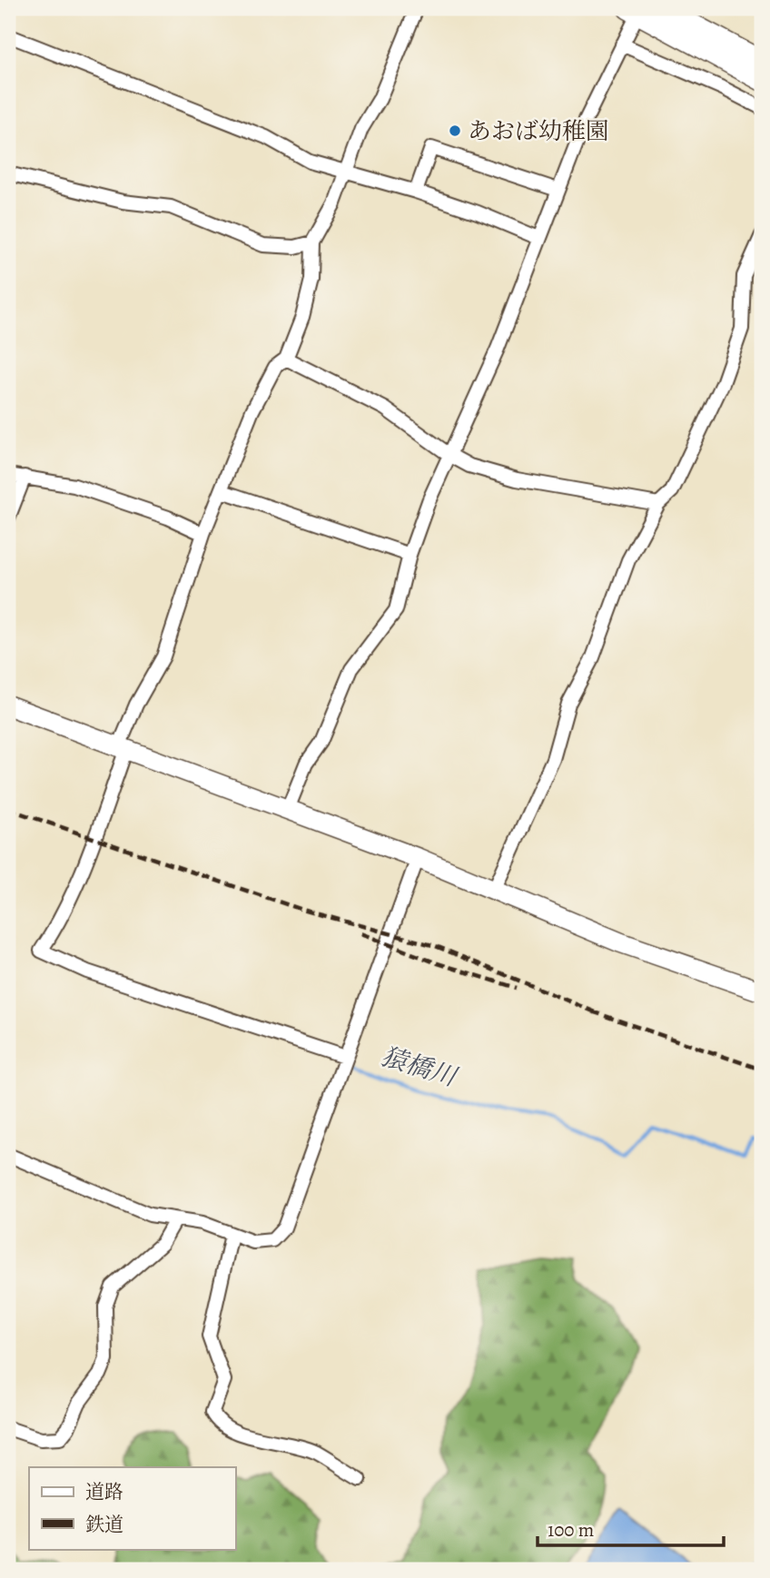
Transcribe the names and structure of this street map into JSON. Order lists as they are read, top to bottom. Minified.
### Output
{"water":["猿橋川"],"places":["あおば幼稚園"],"legend":["道路","鉄道"],"scale_bar":"100 m"}
